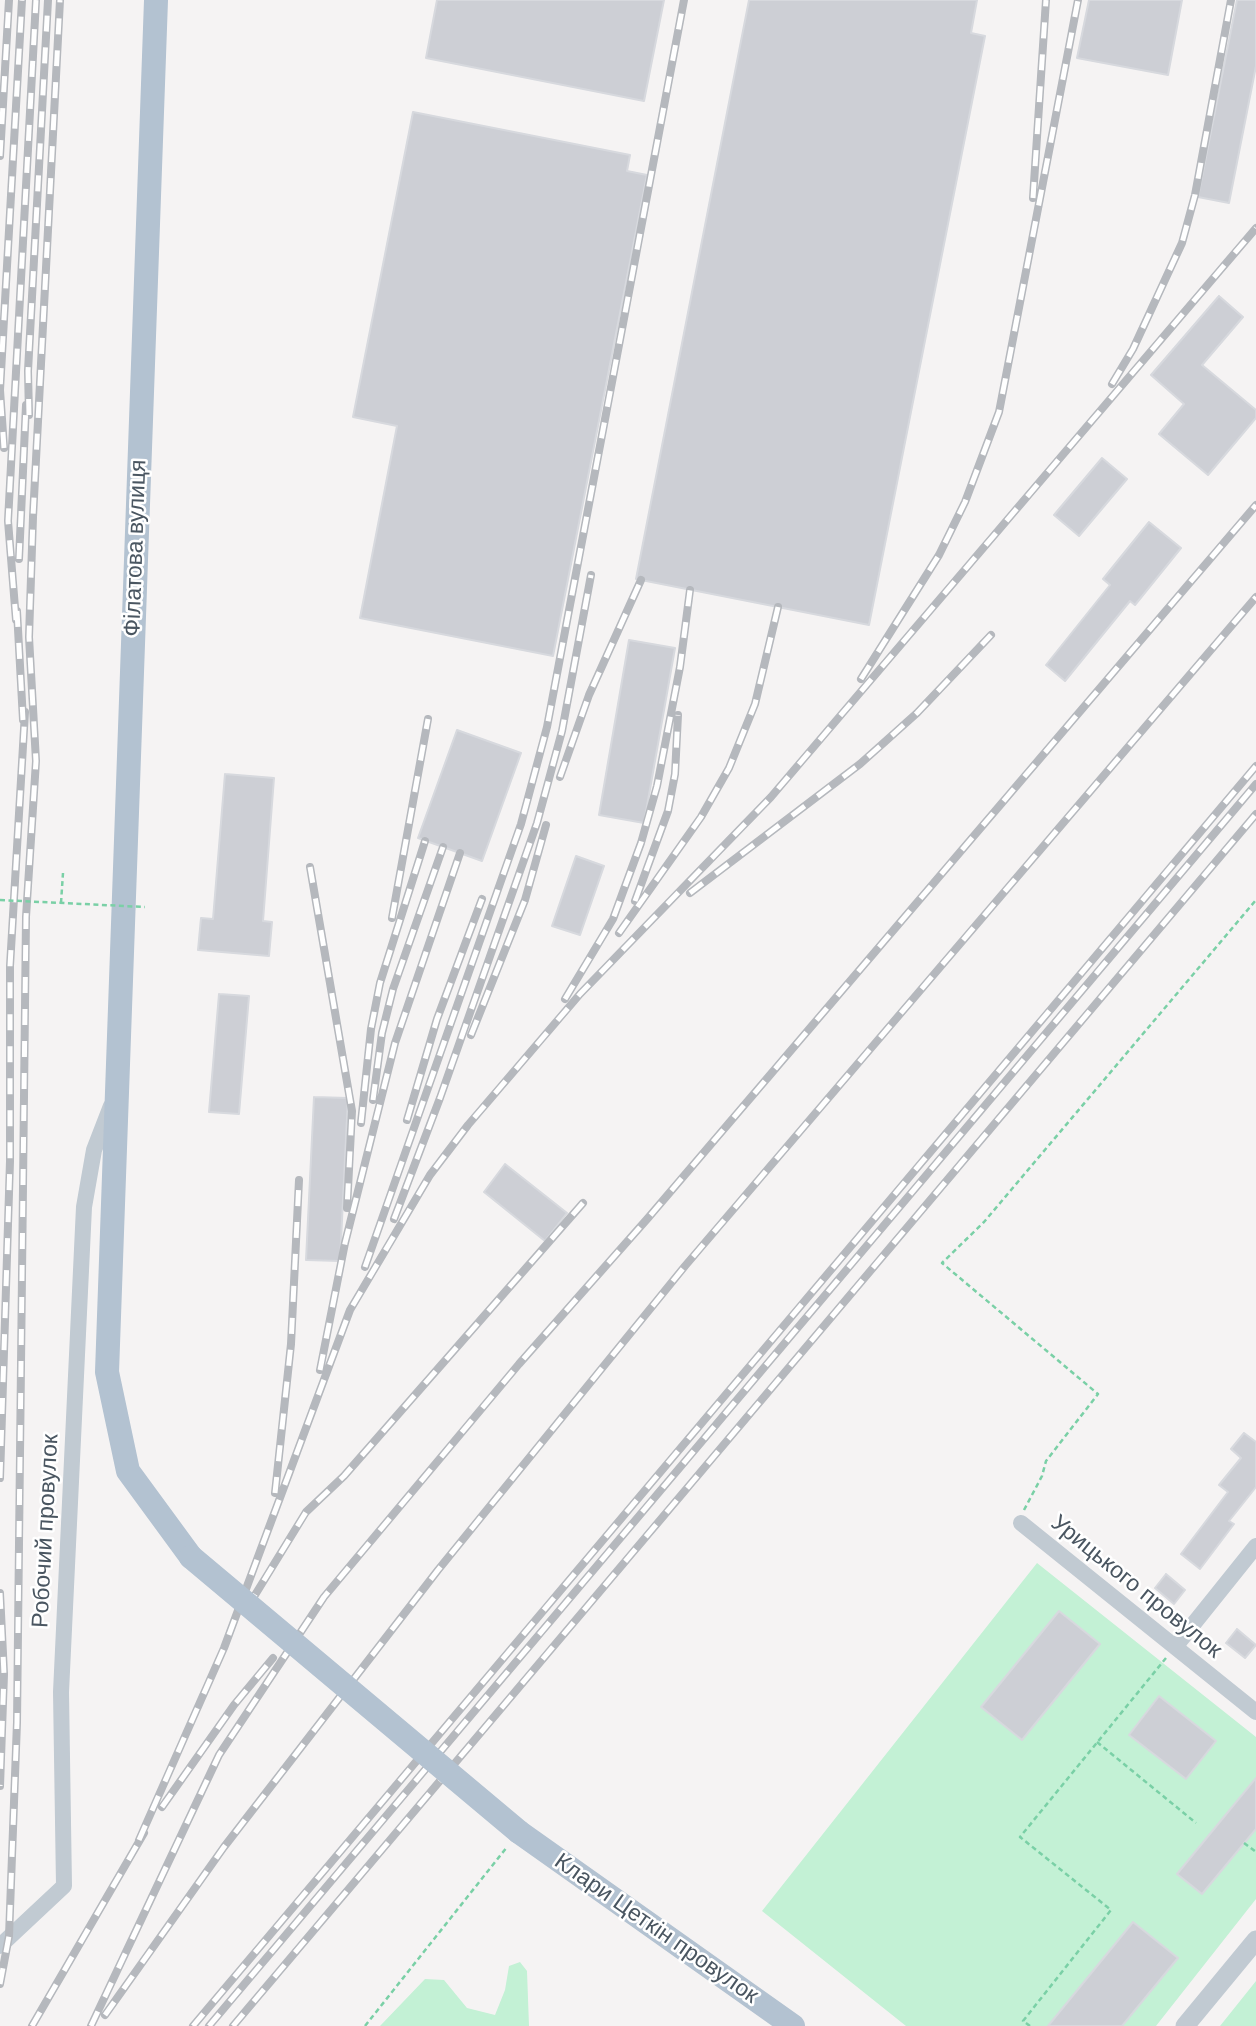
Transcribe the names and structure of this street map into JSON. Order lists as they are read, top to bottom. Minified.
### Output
{"streets":{"main road":["Філатова вулиця","Клари Цеткін провулок"],"street":["Робочий провулок","Урицького провулок"]},"crossings":[["Філатова вулиця","Робочий провулок"],["Філатова вулиця","Клари Цеткін провулок"]]}
